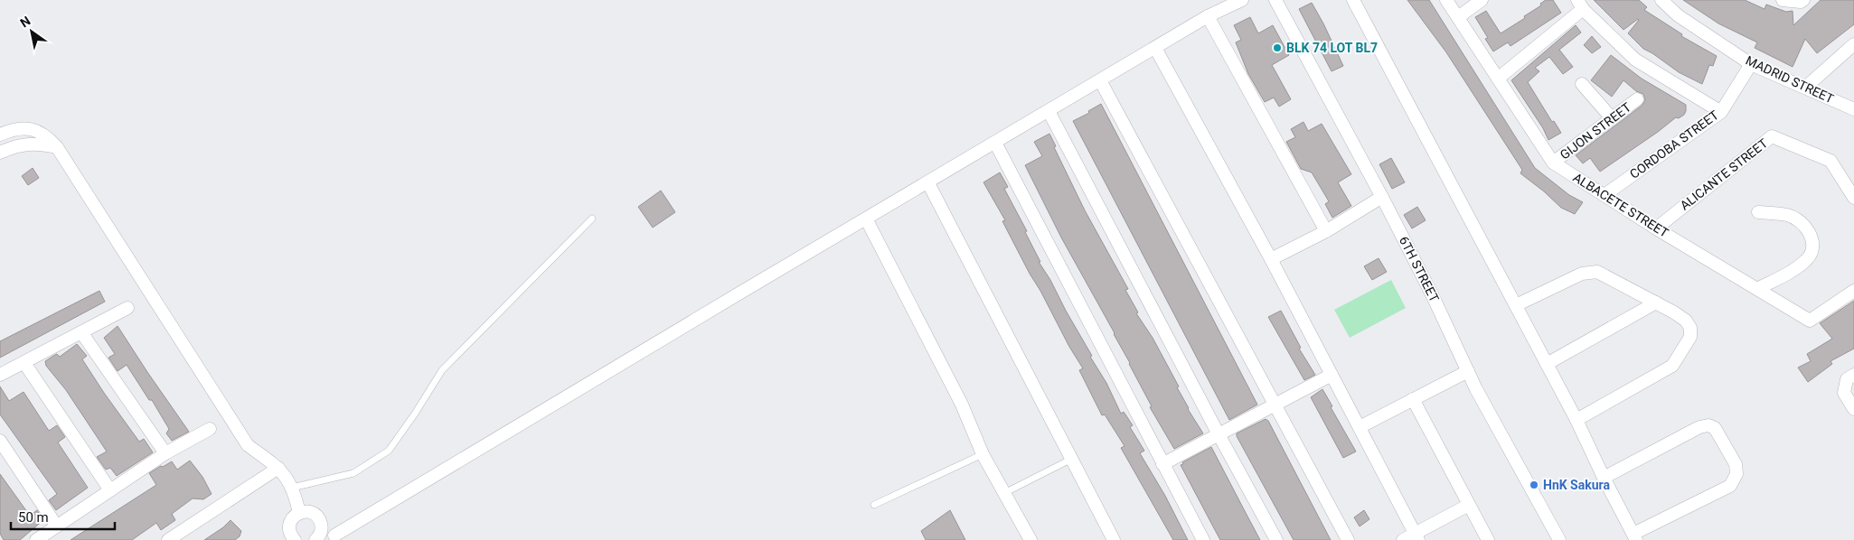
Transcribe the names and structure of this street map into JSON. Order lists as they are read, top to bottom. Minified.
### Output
{"streets":{"street":["MADRID STREET","GIJON STREET","CORDOBA STREET","ALICANTE STREET","ALBACETE STREET","6TH STREET"]},"crossings":[["MADRID STREET","CORDOBA STREET"],["GIJON STREET","ALBACETE STREET"],["CORDOBA STREET","ALBACETE STREET"],["ALICANTE STREET","ALBACETE STREET"]],"places":["BLK 74 LOT BL7","HnK Sakura"],"scale_bar":"50 m","north":"top left"}
